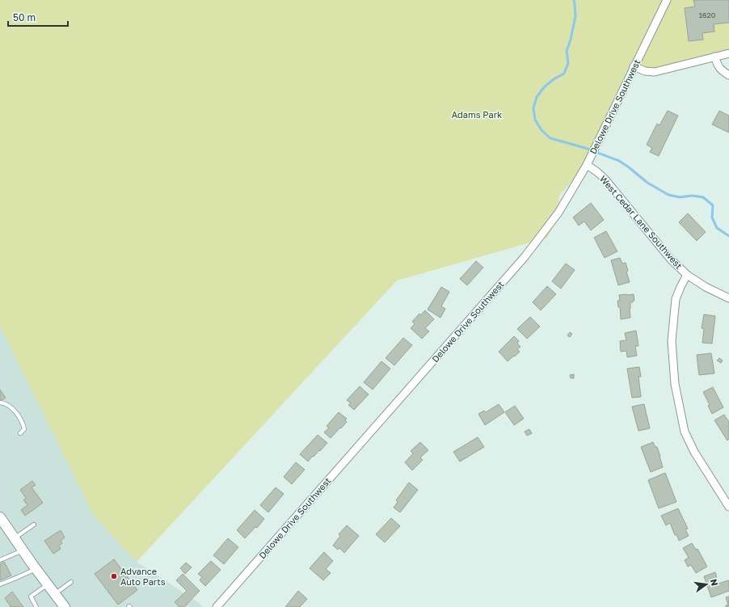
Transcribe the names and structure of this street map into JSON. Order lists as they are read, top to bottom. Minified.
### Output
{"streets":{"street":["Delowe Drive Southwest","West Cedar Lane Southwest"]},"crossings":[["Delowe Drive Southwest","West Cedar Lane Southwest"]],"parks":["Adams Park"],"places":["Advance Auto Parts"],"house_numbers":["1620"],"scale_bar":"50 m","north":"right"}
